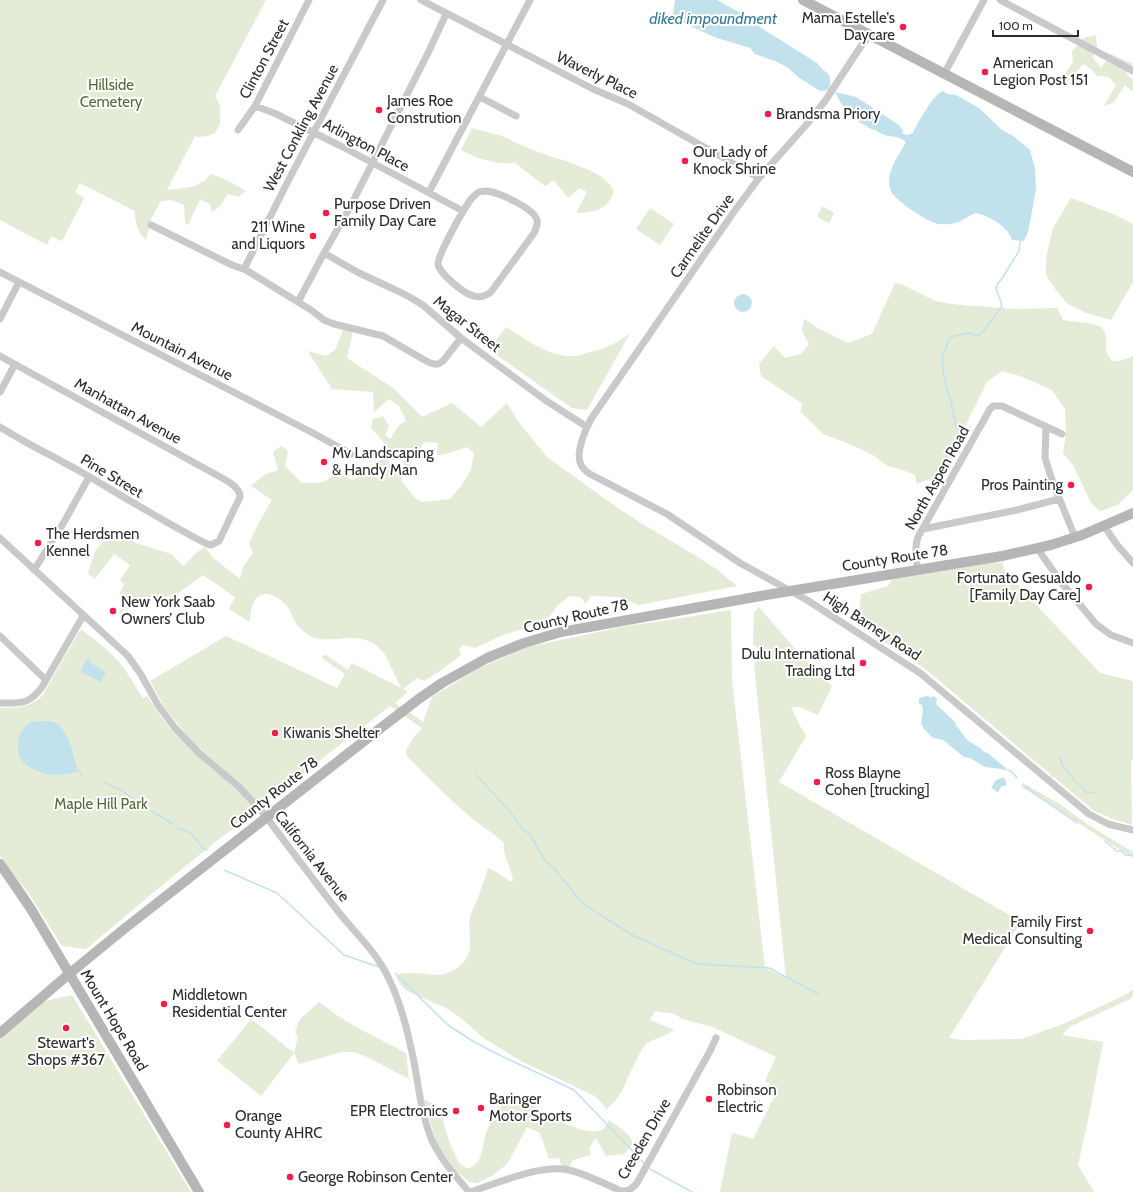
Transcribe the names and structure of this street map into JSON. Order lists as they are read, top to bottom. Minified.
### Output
{"streets":{"street":["Clinton Street","Waverly Place","West Conkling Avenue","Arlington Place","Carmelite Drive","Magar Street","Mountain Avenue","Manhattan Avenue","Pine Street","North Aspen Road","County Route 78","High Barney Road","California Avenue","Mount Hope Road","Creeden Drive"]},"crossings":[["Clinton Street","Arlington Place"],["Waverly Place","Carmelite Drive"],["West Conkling Avenue","Arlington Place"],["Carmelite Drive","Magar Street"],["Carmelite Drive","High Barney Road"],["Manhattan Avenue","Pine Street"],["North Aspen Road","County Route 78"],["County Route 78","High Barney Road"],["County Route 78","California Avenue"],["County Route 78","Mount Hope Road"],["California Avenue","Creeden Drive"]],"water":["diked impoundment"],"parks":["Hillside Cemetery","Maple Hill Park"],"places":["Mama Estelle's Daycare","American Legion Post 151","James Roe Constrution","Brandsma Priory","Our Lady of Knock Shrine","Purpose Driven Family Day Care","211 Wine and Liquors","Mv Landscaping & Handy Man","Pros Painting","The Herdsmen Kennel","Fortunato Gesualdo [Family Day Care]","New York Saab Owners’ Club","Dulu International Trading Ltd","Kiwanis Shelter","Ross Blayne Cohen [trucking]","Family First Medical Consulting","Middletown Residential Center","Stewart's Shops #367","Robinson Electric","Baringer Motor Sports","EPR Electronics","Orange County AHRC","George Robinson Center"],"scale_bar":"100 m"}
